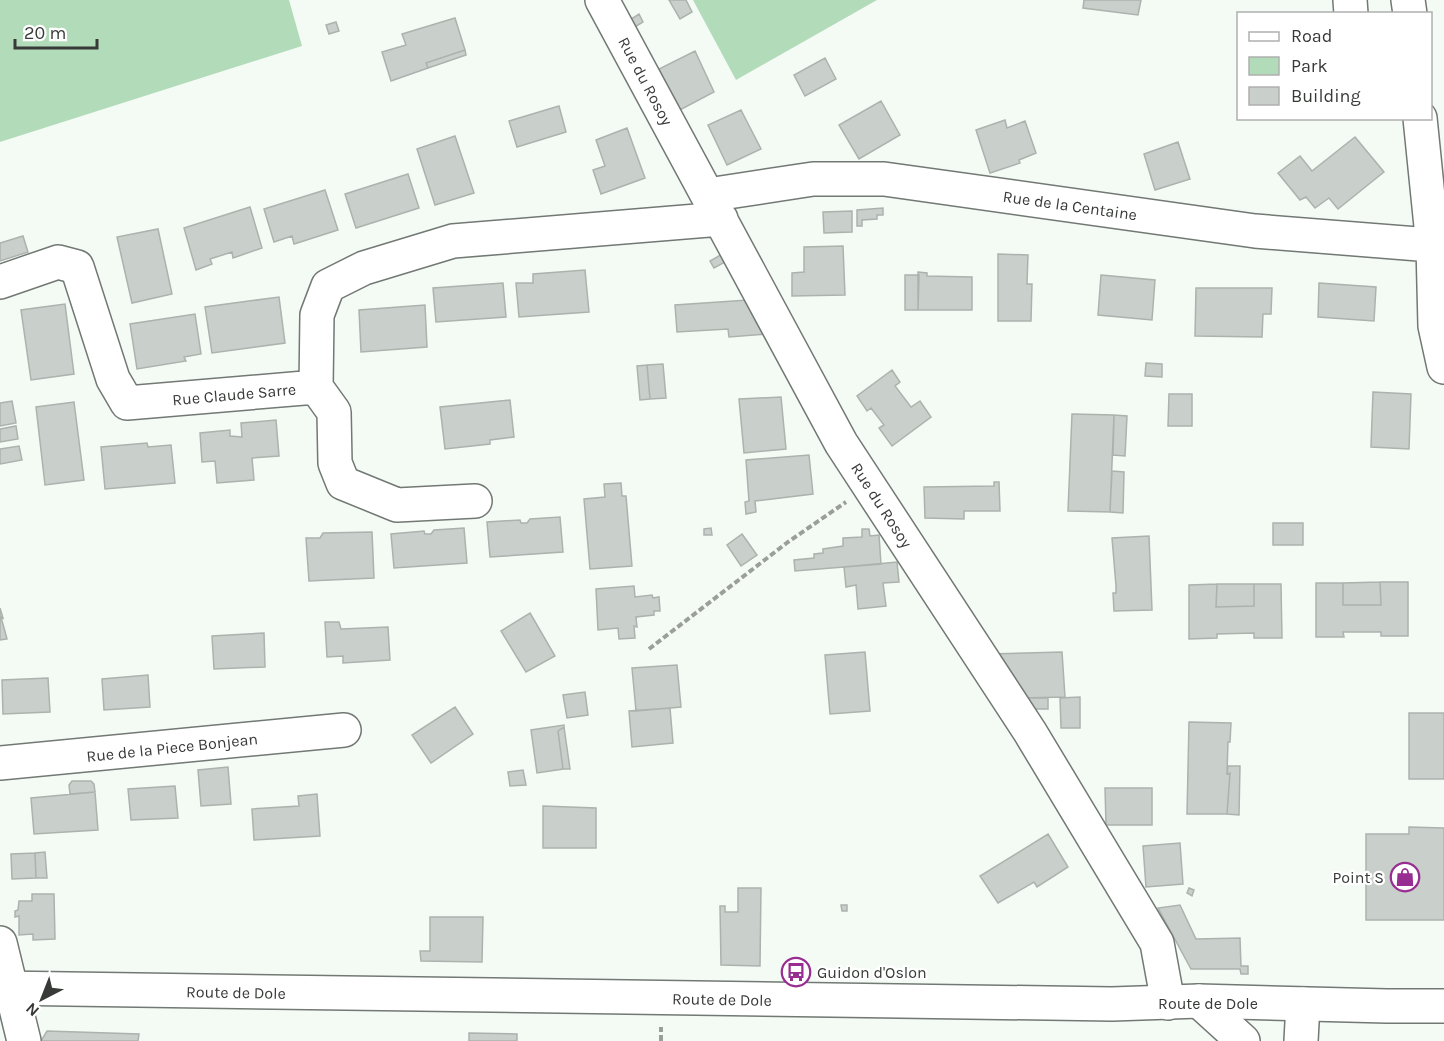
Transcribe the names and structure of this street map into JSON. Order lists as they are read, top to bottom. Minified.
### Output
{"streets":{"street":["Rue du Rosoy","Rue de la Centaine","Rue Claude Sarre","Rue de la Piece Bonjean","Route de Dole"]},"crossings":[["Rue du Rosoy","Rue de la Centaine"],["Rue du Rosoy","Rue Claude Sarre"],["Rue du Rosoy","Route de Dole"],["Rue de la Centaine","Rue Claude Sarre"]],"places":{"shop":["Point S"],"bus stop":["Guidon d'Oslon"]},"legend":["Road","Park","Building"],"scale_bar":"20 m","north":"bottom left"}
